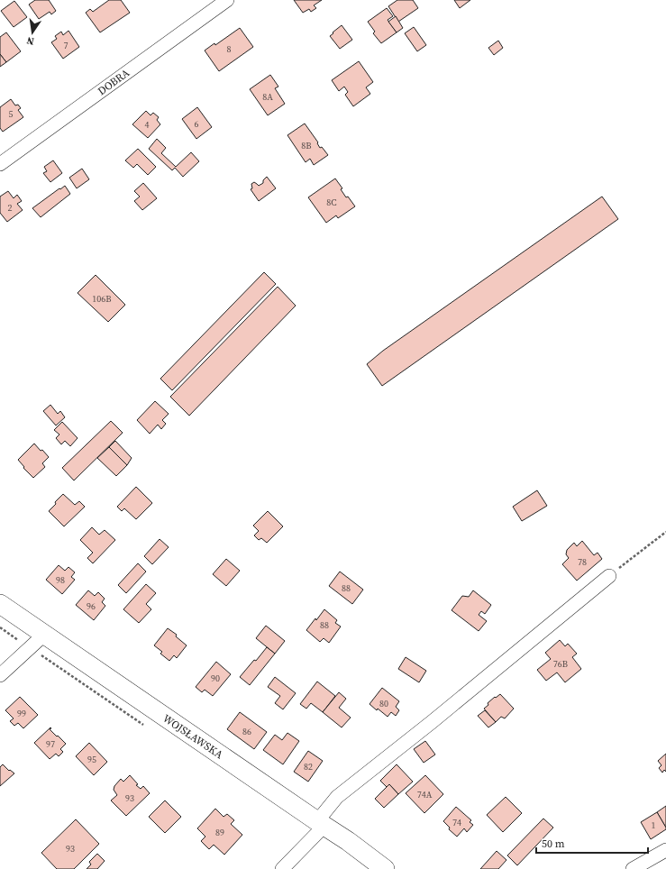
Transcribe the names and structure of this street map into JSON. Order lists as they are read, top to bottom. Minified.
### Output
{"streets":{"street":["DOBRA","WOJSŁAWSKA"]},"house_numbers":["7","8","8A","5","6","4","8B","8C","2","106B","78","98","88","96","88","76B","90","80","99","86","97","95","82","74A","93","74","1","89","93"],"scale_bar":"50 m","north":"bottom"}
